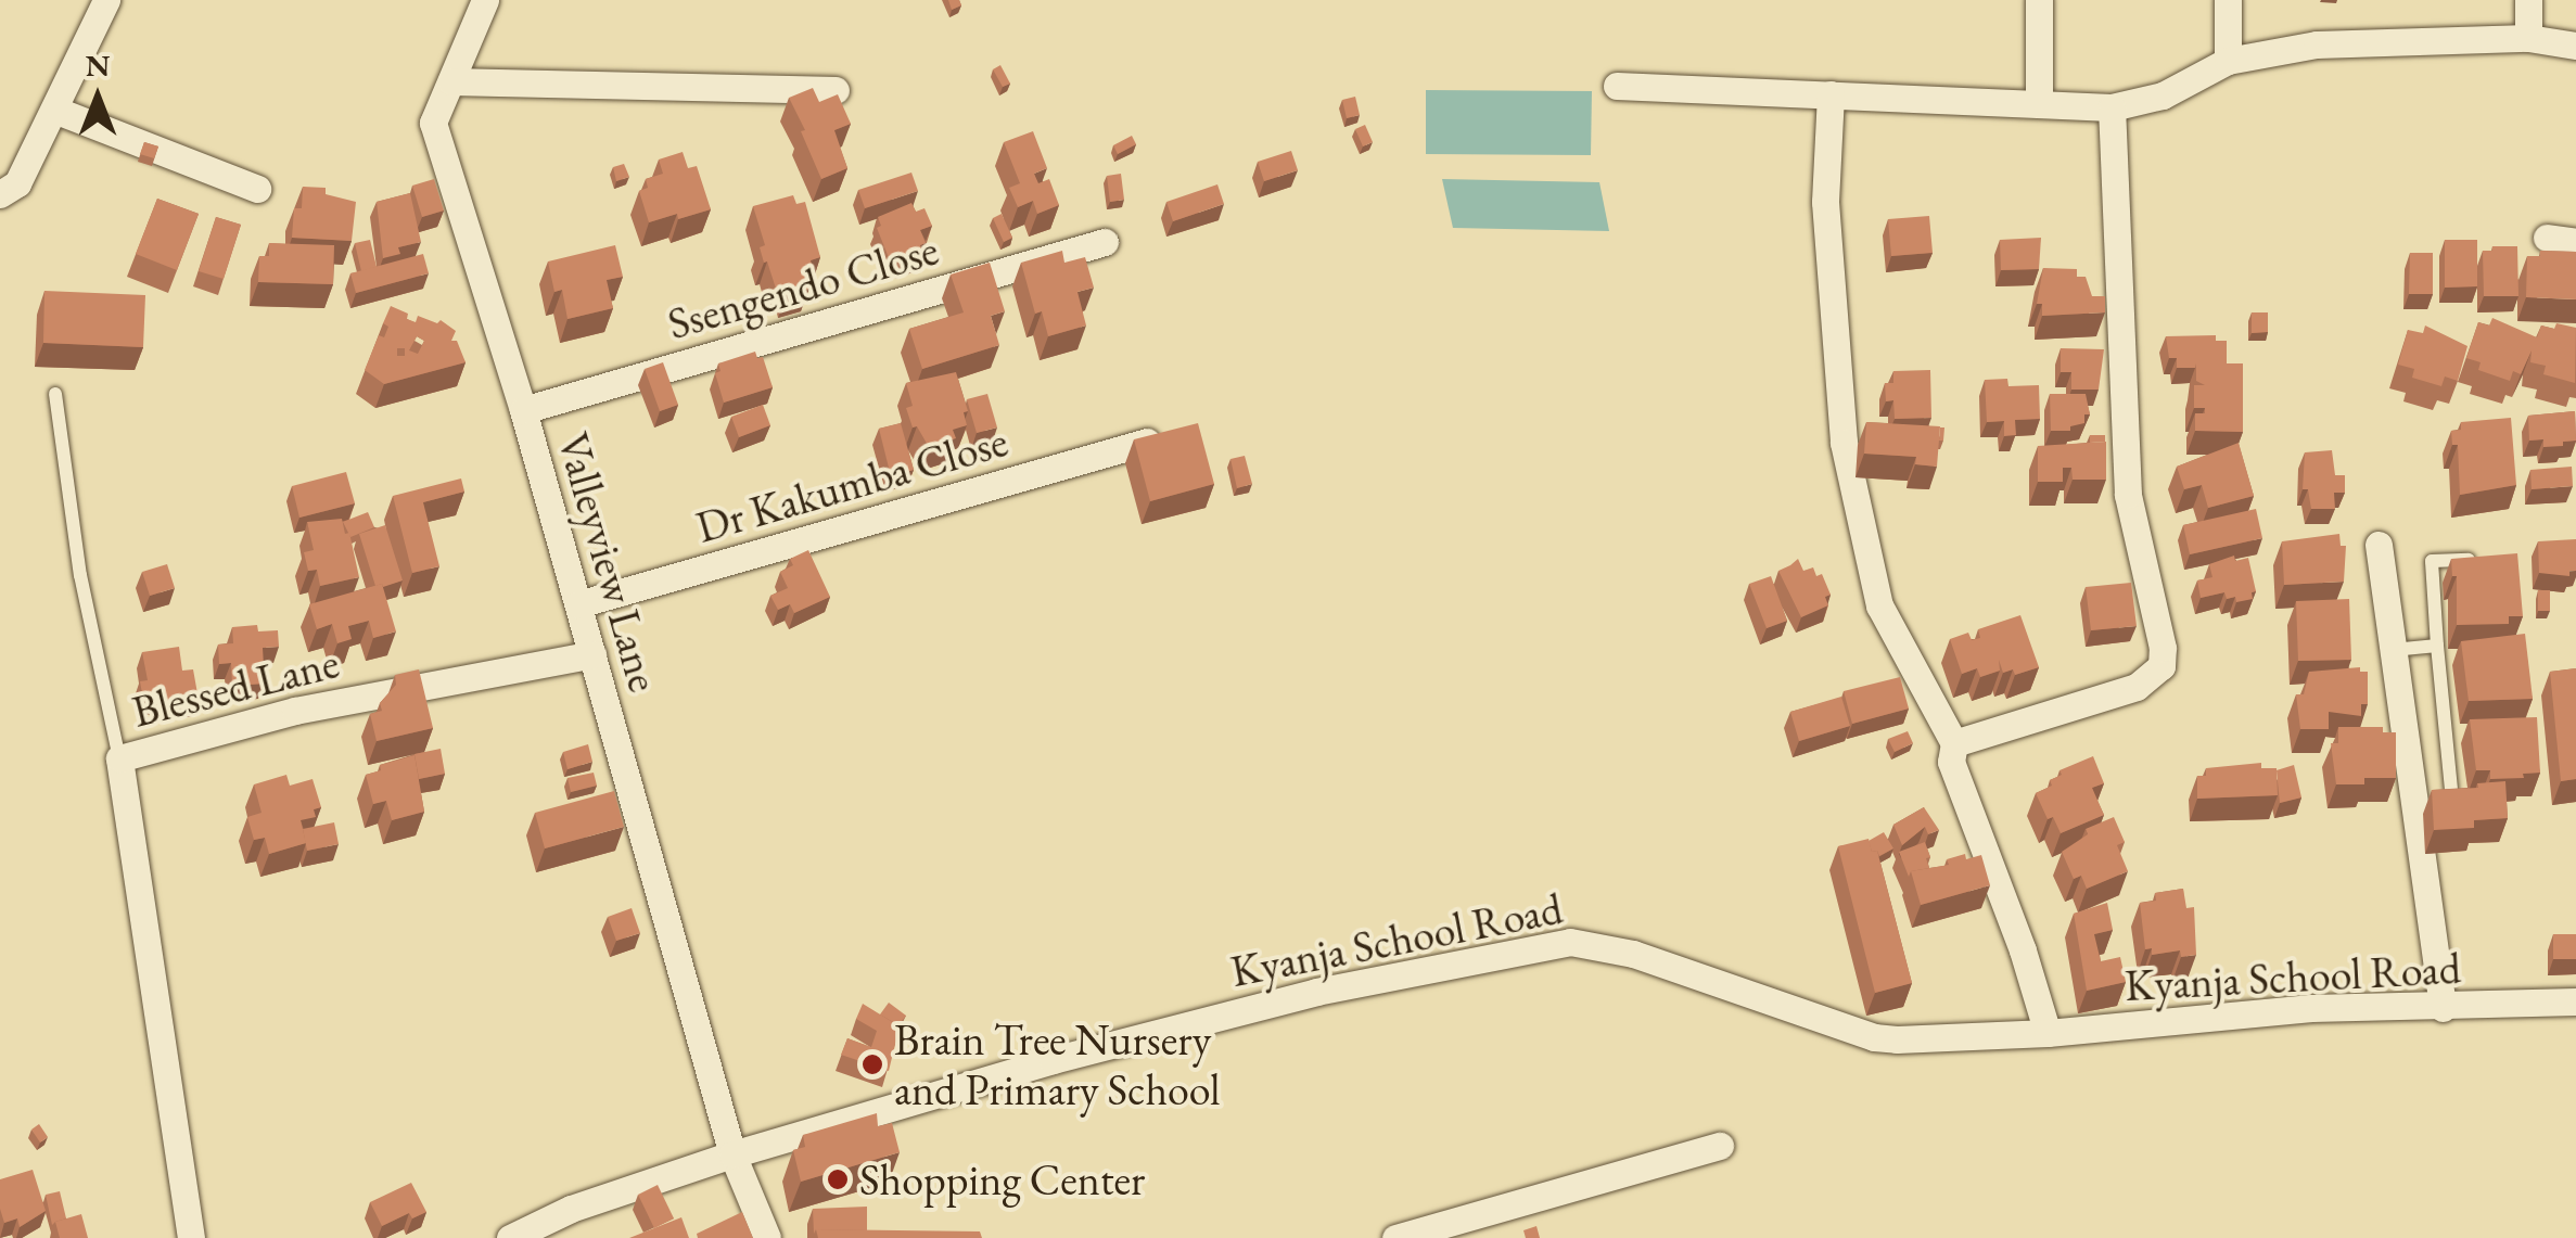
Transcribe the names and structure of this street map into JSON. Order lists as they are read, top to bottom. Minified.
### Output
{"streets":{"street":["Ssengendo Close","Dr Kakumba Close","Valleyview Lane","Blessed Lane","Kyanja School Road"]},"crossings":[["Ssengendo Close","Valleyview Lane"],["Dr Kakumba Close","Valleyview Lane"],["Valleyview Lane","Blessed Lane"],["Valleyview Lane","Kyanja School Road"]],"places":["Brain Tree Nursery and Primary School","Shopping Center"],"north":"top"}
